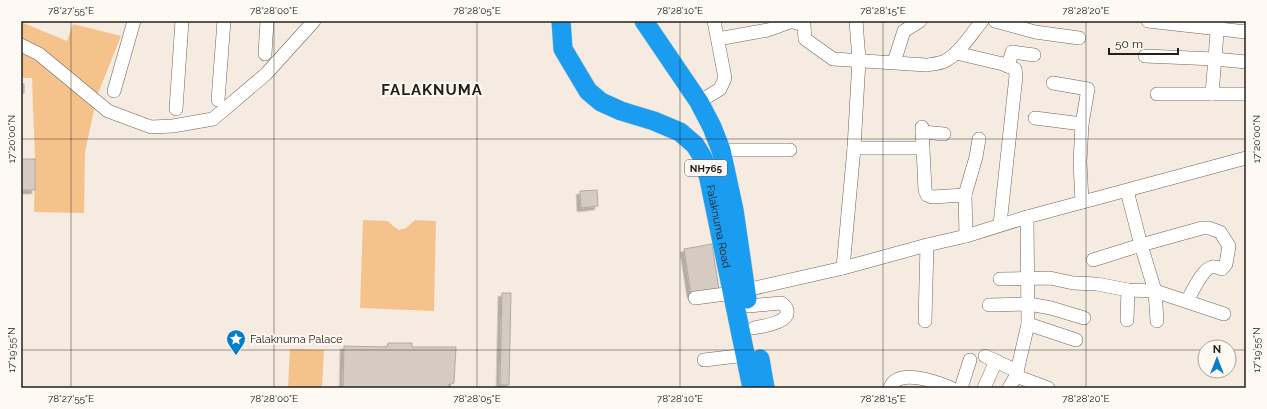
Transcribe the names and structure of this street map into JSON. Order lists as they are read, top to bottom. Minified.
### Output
{"streets":{"highway":["NH765","Falaknuma Road"]},"districts":["FALAKNUMA"],"places":{"place":["Falaknuma Palace"]},"scale_bar":"50 m","north":"top","coordinates":["78°27'55\"E","78°28'00\"E","78°28'05\"E","78°28'10\"E","78°28'15\"E","78°28'20\"E","17°20'00\"N","17°19'55\"N"]}
